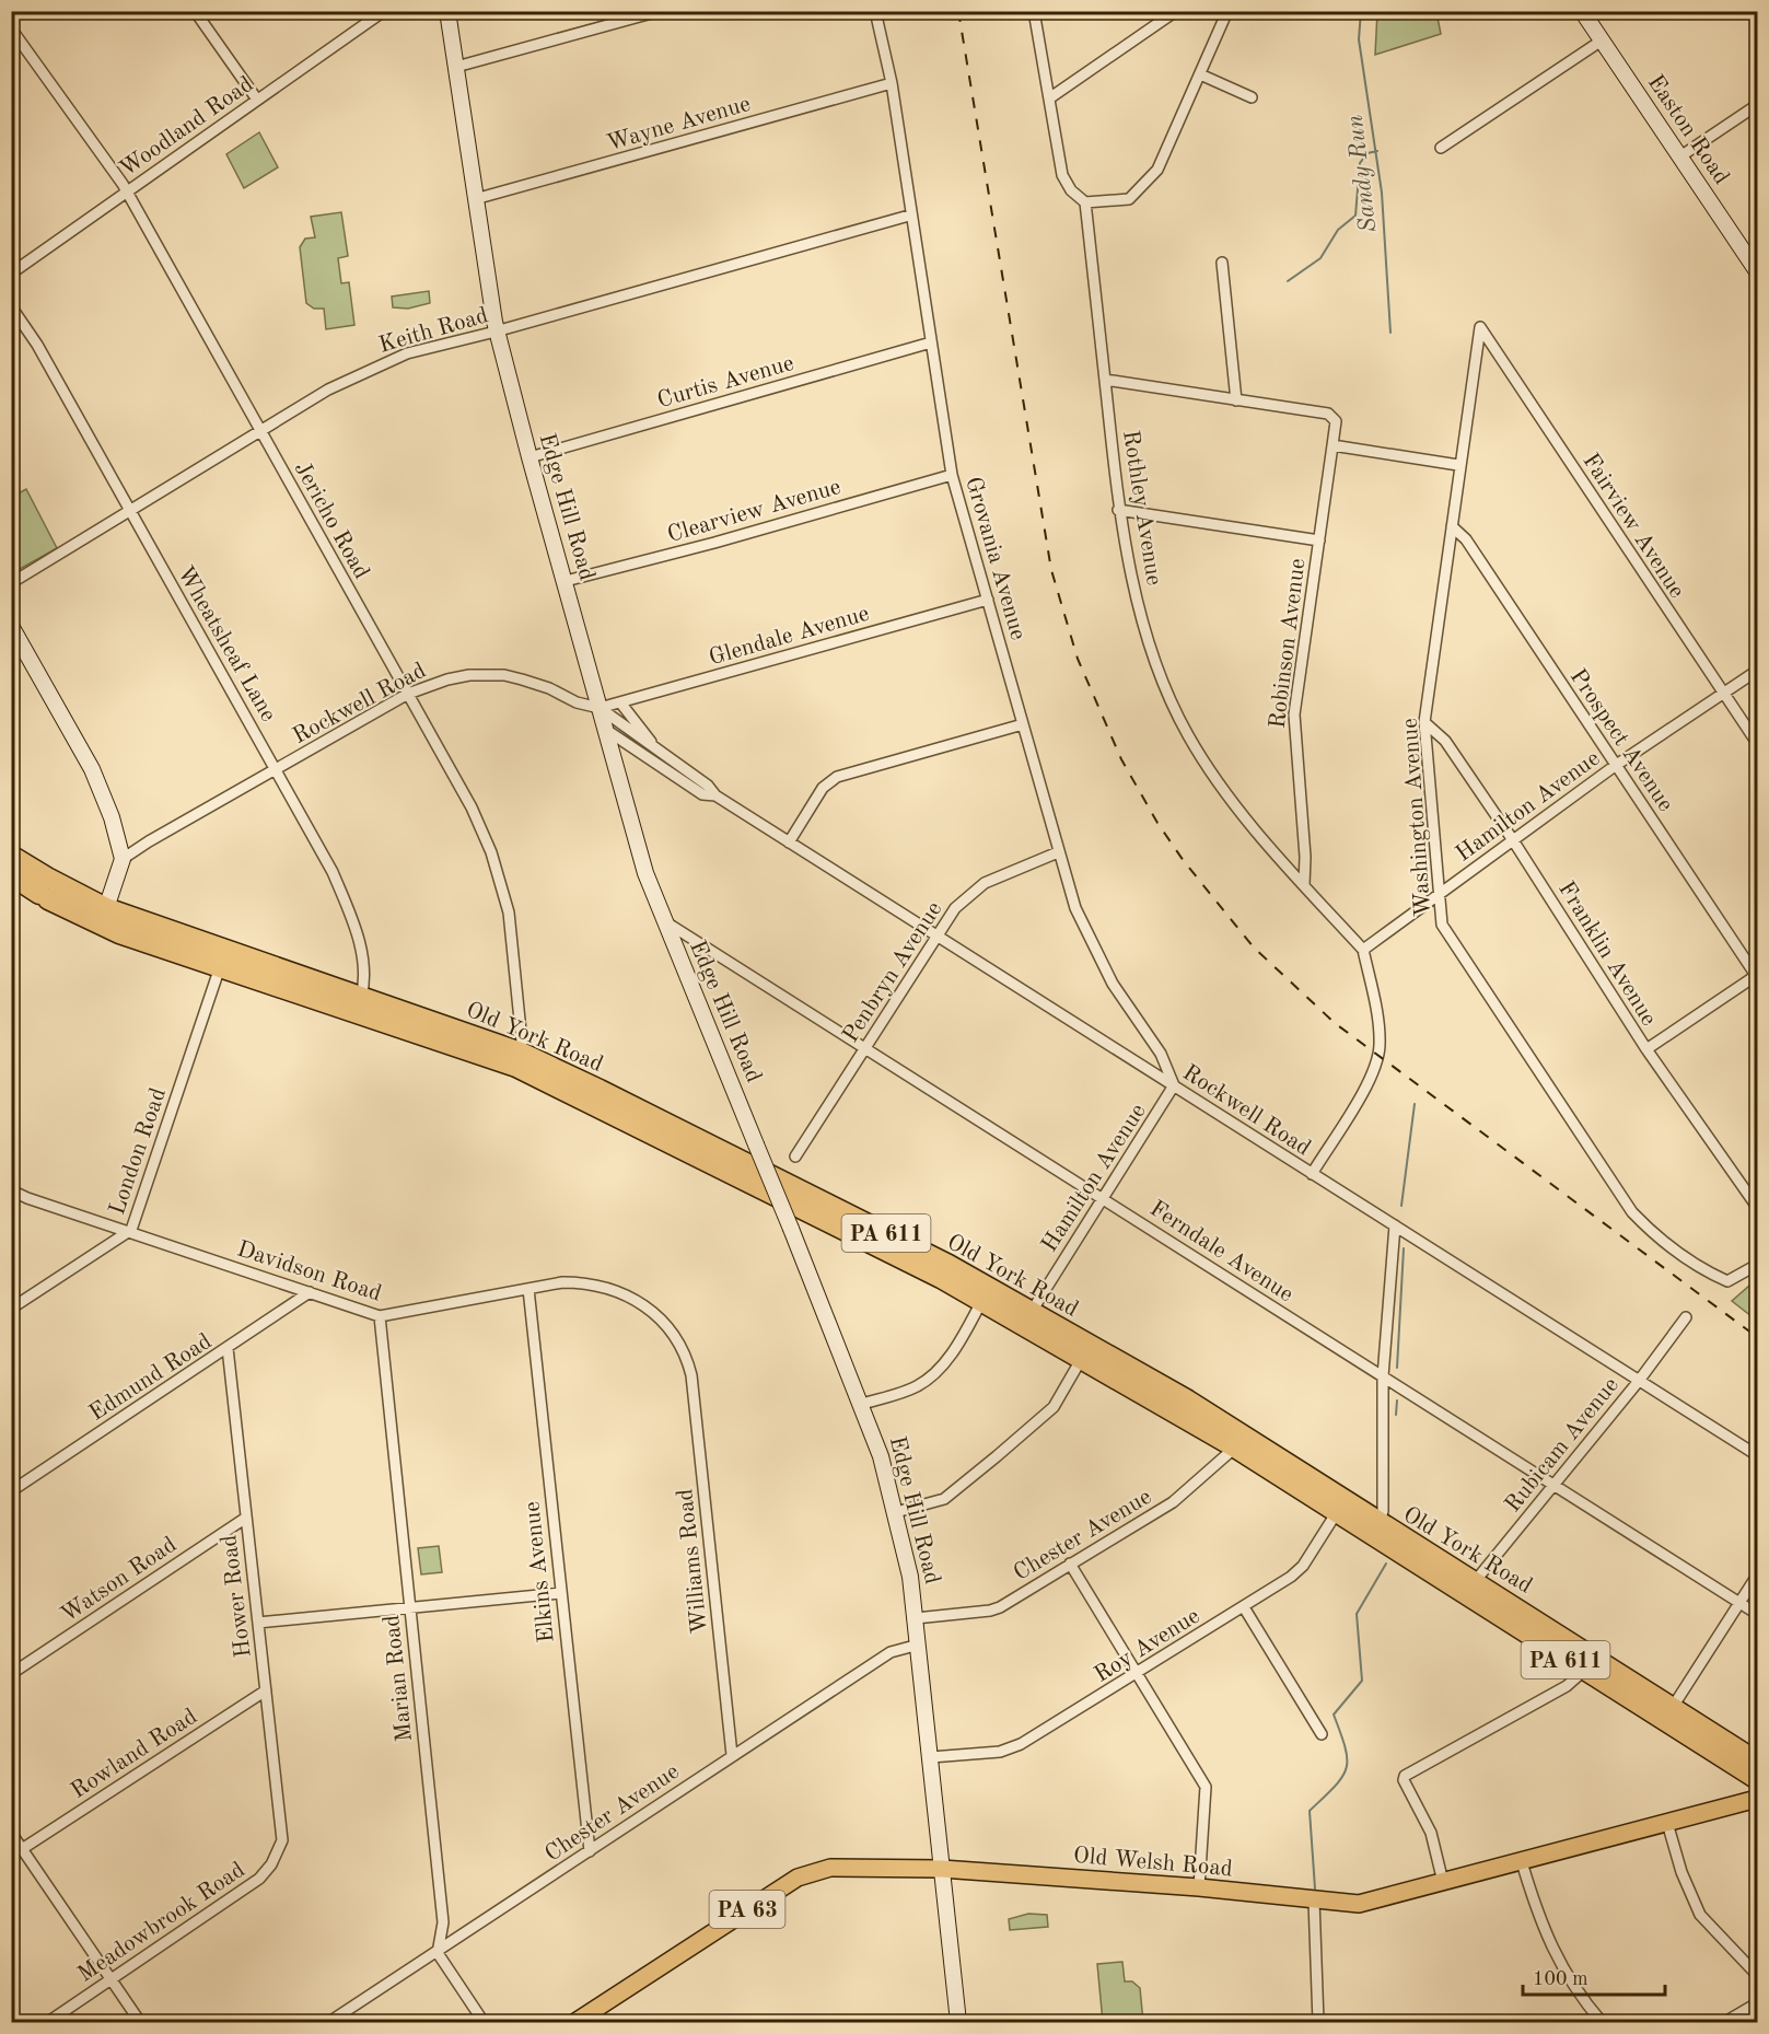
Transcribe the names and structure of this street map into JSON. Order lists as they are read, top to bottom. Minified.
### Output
{"streets":{"highway":["Old York Road","PA 611"],"main road":["Old Welsh Road","PA 63"],"street":["Wayne Avenue","Woodland Road","Easton Road","Keith Road","Curtis Avenue","Edge Hill Road","Rothley Avenue","Clearview Avenue","Jericho Road","Fairview Avenue","Grovania Avenue","Glendale Avenue","Wheatsheaf Lane","Robinson Avenue","Rockwell Road","Prospect Avenue","Hamilton Avenue","Washington Avenue","Franklin Avenue","Penbryn Avenue","London Road","Ferndale Avenue","Davidson Road","Edmund Road","Rubicam Avenue","Chester Avenue","Williams Road","Elkins Avenue","Watson Road","Hower Road","Roy Avenue","Marian Road","Rowland Road","Meadowbrook Road"]},"crossings":[["Wayne Avenue","Edge Hill Road"],["Wayne Avenue","Grovania Avenue"],["Woodland Road","Jericho Road"],["Keith Road","Edge Hill Road"],["Keith Road","Jericho Road"],["Keith Road","Grovania Avenue"],["Keith Road","Wheatsheaf Lane"],["Curtis Avenue","Edge Hill Road"],["Curtis Avenue","Grovania Avenue"],["Edge Hill Road","Clearview Avenue"],["Edge Hill Road","Glendale Avenue"],["Edge Hill Road","Rockwell Road"],["Edge Hill Road","Ferndale Avenue"],["Edge Hill Road","Chester Avenue"],["Edge Hill Road","Roy Avenue"],["Edge Hill Road","Old Welsh Road"],["Rothley Avenue","Robinson Avenue"],["Rothley Avenue","Hamilton Avenue"],["Clearview Avenue","Grovania Avenue"],["Jericho Road","Rockwell Road"],["Jericho Road","Old York Road"],["Fairview Avenue","Hamilton Avenue"],["Fairview Avenue","Washington Avenue"],["Grovania Avenue","Glendale Avenue"],["Grovania Avenue","Rockwell Road"],["Grovania Avenue","Hamilton Avenue"],["Grovania Avenue","Penbryn Avenue"],["Glendale Avenue","Rockwell Road"],["Wheatsheaf Lane","Rockwell Road"],["Wheatsheaf Lane","Old York Road"],["Rockwell Road","Hamilton Avenue"],["Rockwell Road","Penbryn Avenue"],["Rockwell Road","Rubicam Avenue"],["Prospect Avenue","Hamilton Avenue"],["Prospect Avenue","Washington Avenue"],["Hamilton Avenue","Washington Avenue"],["Hamilton Avenue","Franklin Avenue"],["Hamilton Avenue","Old York Road"],["Hamilton Avenue","Ferndale Avenue"],["Washington Avenue","Franklin Avenue"],["Penbryn Avenue","Ferndale Avenue"],["Old York Road","London Road"],["Old York Road","Rubicam Avenue"],["Old York Road","Chester Avenue"],["Old York Road","Roy Avenue"],["London Road","Davidson Road"],["Ferndale Avenue","Rubicam Avenue"],["Davidson Road","Edmund Road"],["Davidson Road","Williams Road"],["Davidson Road","Elkins Avenue"],["Davidson Road","Marian Road"],["Edmund Road","Hower Road"],["Chester Avenue","Williams Road"],["Chester Avenue","Elkins Avenue"],["Chester Avenue","Marian Road"],["Watson Road","Hower Road"],["Hower Road","Rowland Road"],["Hower Road","Meadowbrook Road"]],"water":["Sandy Run"],"scale_bar":"100 m"}
